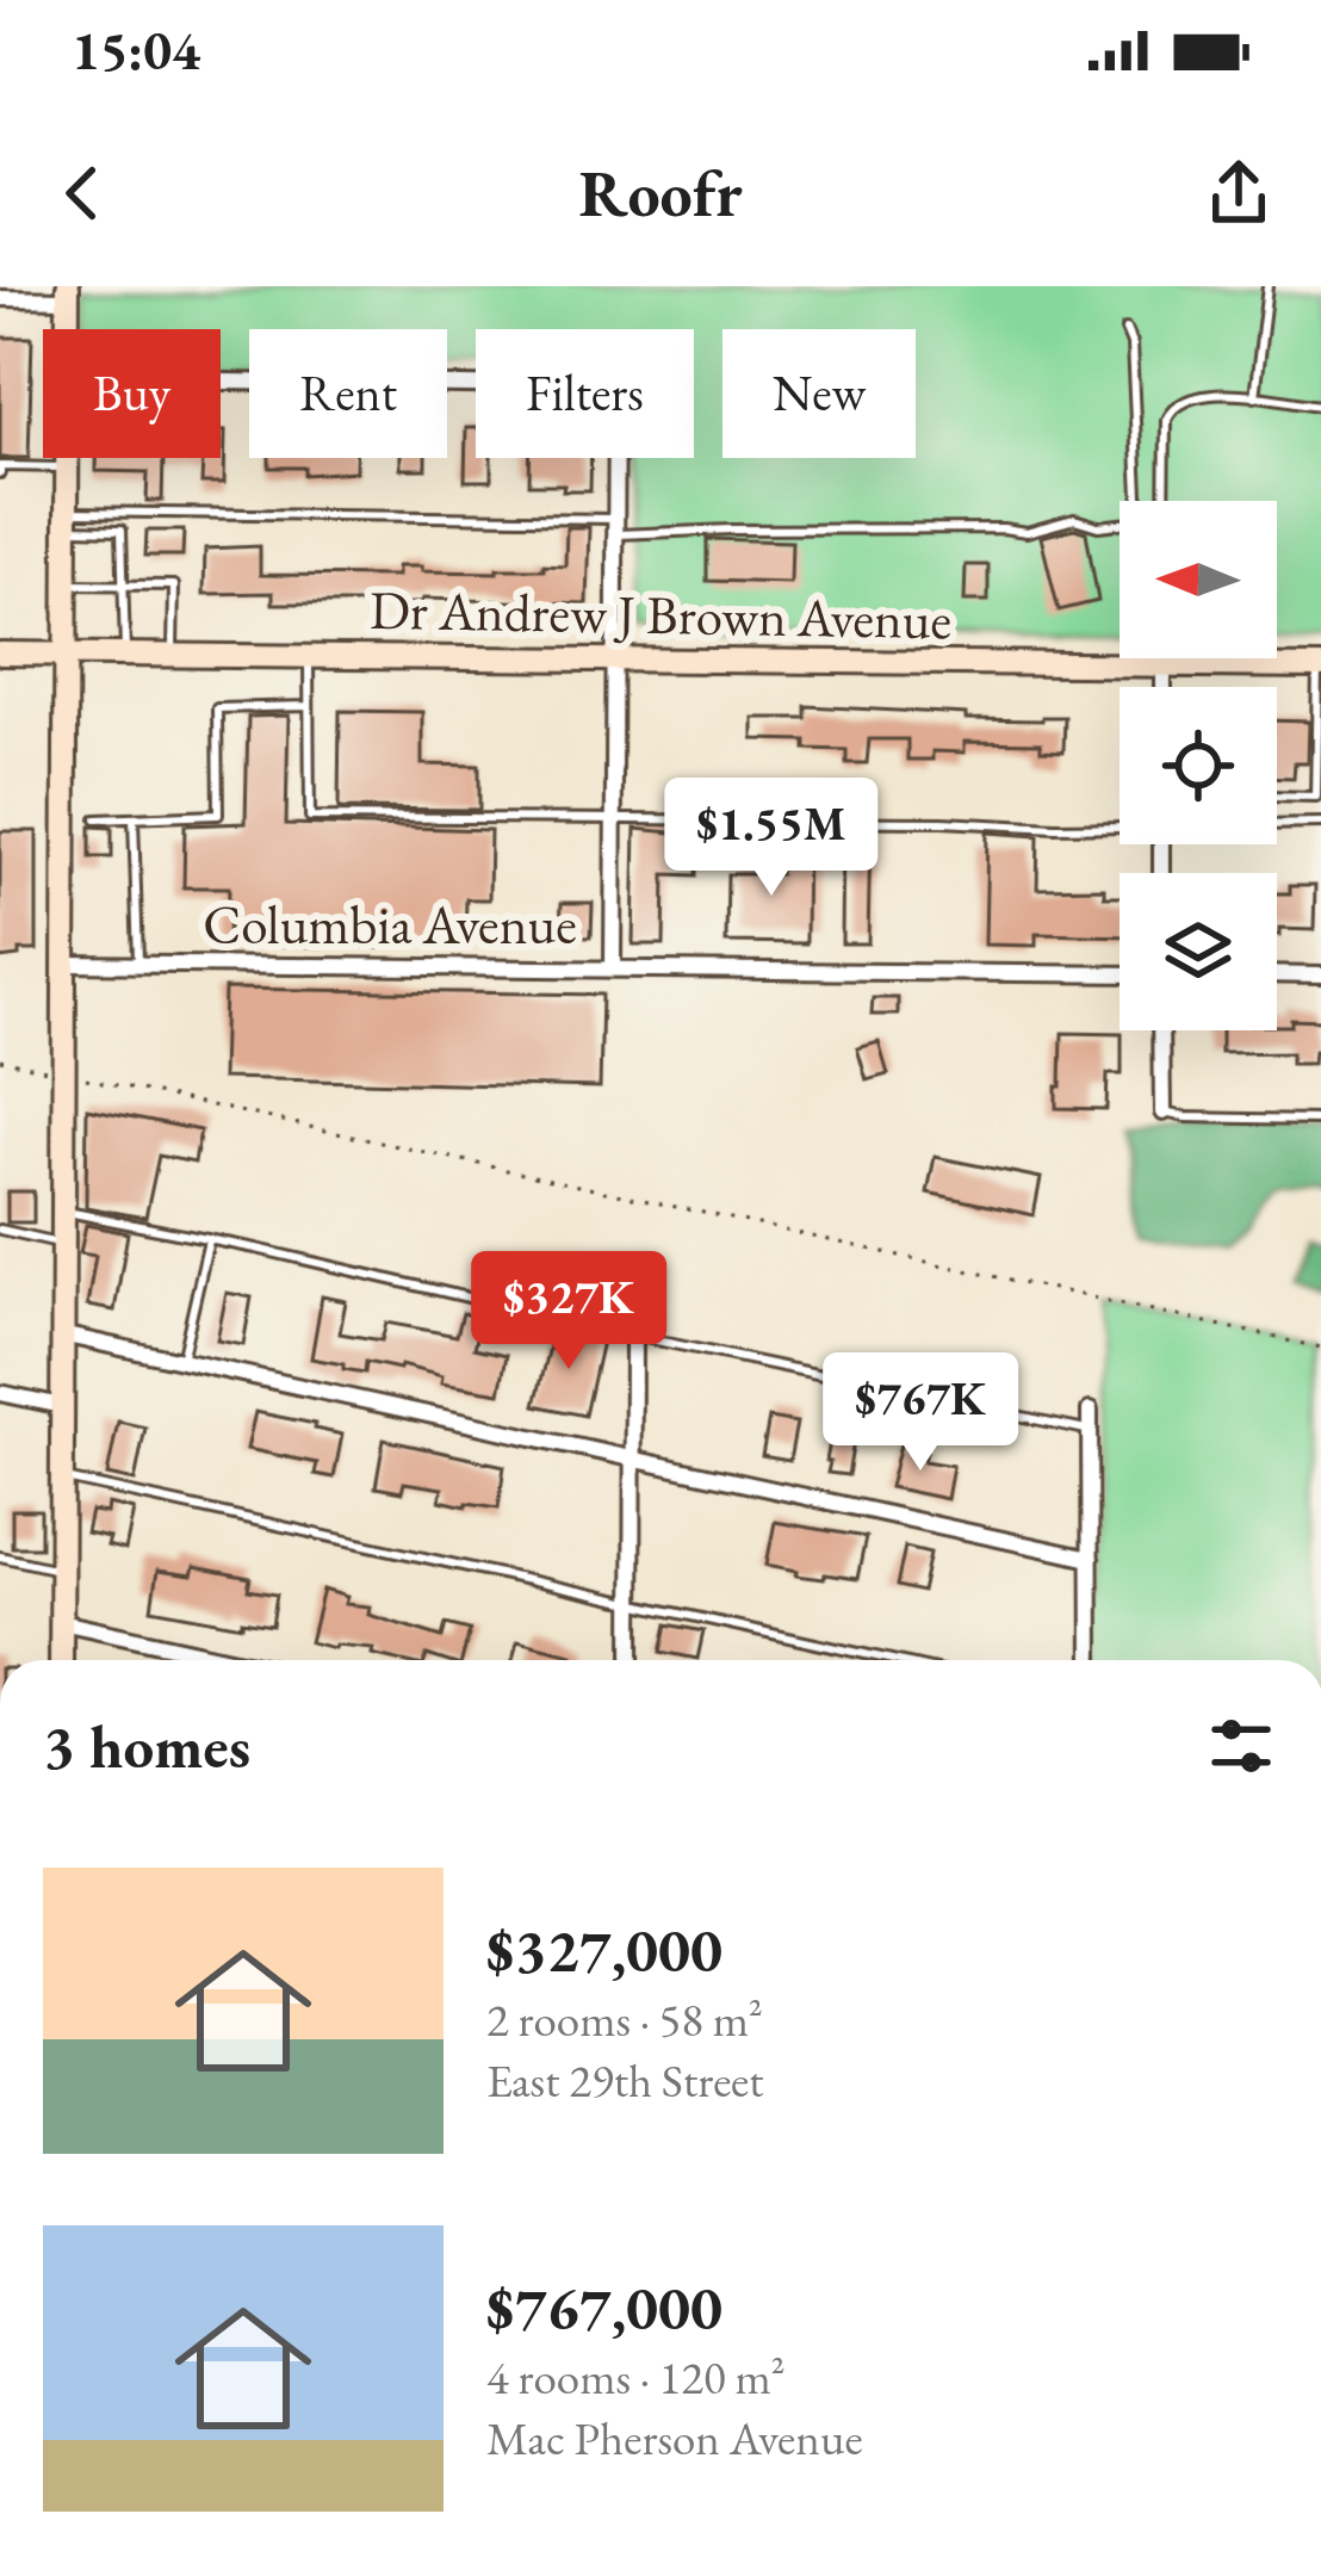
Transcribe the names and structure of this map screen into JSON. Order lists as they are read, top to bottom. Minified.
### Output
{"streets":{"main road":["Dr Andrew J Brown Avenue"],"street":["Columbia Avenue"]},"north":"left","page":{"status":"15:04","header":"Roofr","chip":["Buy","Rent","Filters","New"],"price":["$1.55M","$327K","$767K"],"heading":"3 homes","list":[{"name":"$327,000","note":"2 rooms · 58 m² · East 29th Street"},{"name":"$767,000","note":"4 rooms · 120 m² · Mac Pherson Avenue"}]}}
